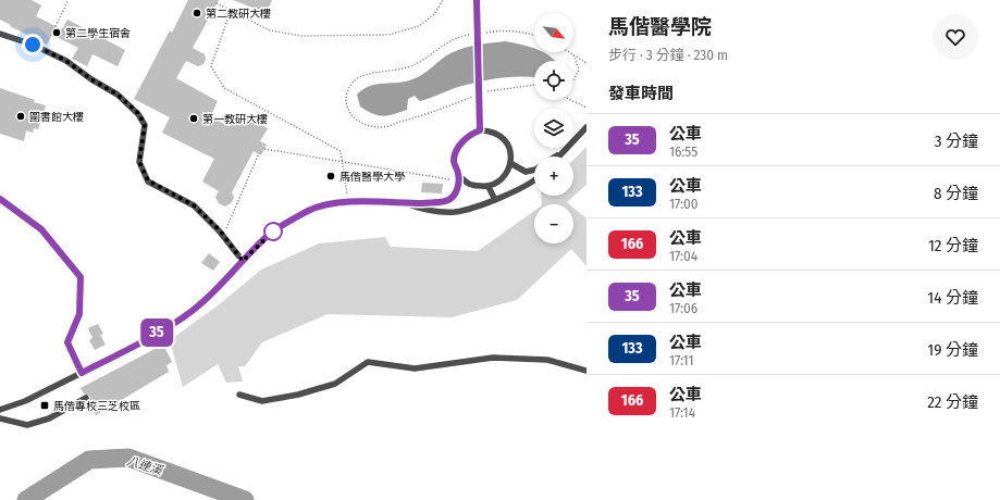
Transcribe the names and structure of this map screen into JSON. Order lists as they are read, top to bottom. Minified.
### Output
{"water":["八連溪"],"places":{"other":["第二教研大樓","第二學生宿舍","圖書館大樓","第一教研大樓","馬偕醫學大學"],"transit":["馬偕專校三芝校區"]},"lines":["bus line 35"],"north":"bottom right","page":{"on_map":"35","heading":[["馬偕醫學院","步行 · 3 分鐘 · 230 m"],"發車時間"],"map_buttons":["+","−"],"list":[{"mark":"35","name":"公車","note":"16:55","value":"3 分鐘"},{"mark":"133","name":"公車","note":"17:00","value":"8 分鐘"},{"mark":"166","name":"公車","note":"17:04","value":"12 分鐘"},{"mark":"35","name":"公車","note":"17:06","value":"14 分鐘"},{"mark":"133","name":"公車","note":"17:11","value":"19 分鐘"},{"mark":"166","name":"公車","note":"17:14","value":"22 分鐘"}]}}
